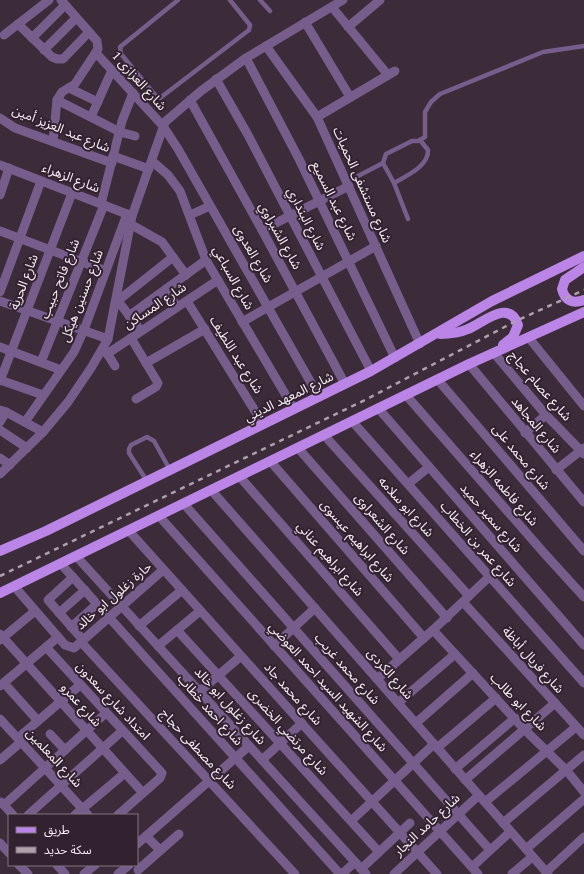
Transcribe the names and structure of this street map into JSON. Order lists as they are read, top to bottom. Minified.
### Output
{"streets":{"main road":["شارع المعهد الديني"],"street":["شارع العزازى 1","شارع عبد العزيز أمين","شارع الزهراء","شارع مستشفى الحميات","شارع عبد السميع","شارع البنداري","شارع الشبراوي","شارع العدوى","شارع السباعي","شارع فاتح حبيب","شارع الحرية","شارع حسنين هيكل","شارع المساكن","شارع عبد اللطيف","شارع عصام عجاج","شارع المجاهد","شارع محمد على","شارع فاطمه الزهراء","شارع ابو سلامه","شارع سمير حميد","شارع الشعراوى","شارع ابراهيم عيسوى","شارع عمر بن الخطاب","شارع ابراهيم عناني","حارة زغلول ابو خالد","شارع فريال أباظة","شارع محمد غريب","شارع الكردى","شارع الشهيد السيد احمد العوضي","شارع محمد جاد","امتداد شارع سعدون","شارع ابو طالب","شارع عمرو","شارع زغلول ابو خالد","شارع احمد خطاب","شارع مرتضي الخضرى","شارع مصطفى حجاج","شارع المعلمين","شارع حامد النجار"]},"crossings":[["شارع العزازى 1","شارع العدوى"],["شارع العزازى 1","شارع فاتح حبيب"],["شارع عبد العزيز أمين","شارع السباعي"],["شارع عبد العزيز أمين","شارع فاتح حبيب"],["شارع الزهراء","شارع فاتح حبيب"],["شارع الزهراء","شارع الحرية"],["شارع الزهراء","شارع حسنين هيكل"],["شارع مستشفى الحميات","شارع المعهد الديني"],["شارع عبد السميع","شارع المعهد الديني"],["شارع البنداري","شارع المعهد الديني"],["شارع الشبراوي","شارع المعهد الديني"],["شارع العدوى","شارع المعهد الديني"],["شارع السباعي","شارع المساكن"],["شارع السباعي","شارع المعهد الديني"],["شارع المساكن","شارع عبد اللطيف"],["شارع عبد اللطيف","شارع المعهد الديني"],["شارع ابو سلامه","شارع فريال أباظة"],["حارة زغلول ابو خالد","شارع محمد جاد"],["حارة زغلول ابو خالد","شارع زغلول ابو خالد"],["حارة زغلول ابو خالد","شارع احمد خطاب"],["حارة زغلول ابو خالد","شارع مصطفى حجاج"],["شارع فريال أباظة","شارع حامد النجار"],["شارع محمد غريب","شارع حامد النجار"],["شارع الكردى","شارع حامد النجار"],["شارع الشهيد السيد احمد العوضي","شارع حامد النجار"],["شارع محمد جاد","شارع حامد النجار"],["امتداد شارع سعدون","شارع عمرو"],["شارع ابو طالب","شارع حامد النجار"],["شارع احمد خطاب","شارع مصطفى حجاج"]],"legend":["طريق","سكة حديد"]}
